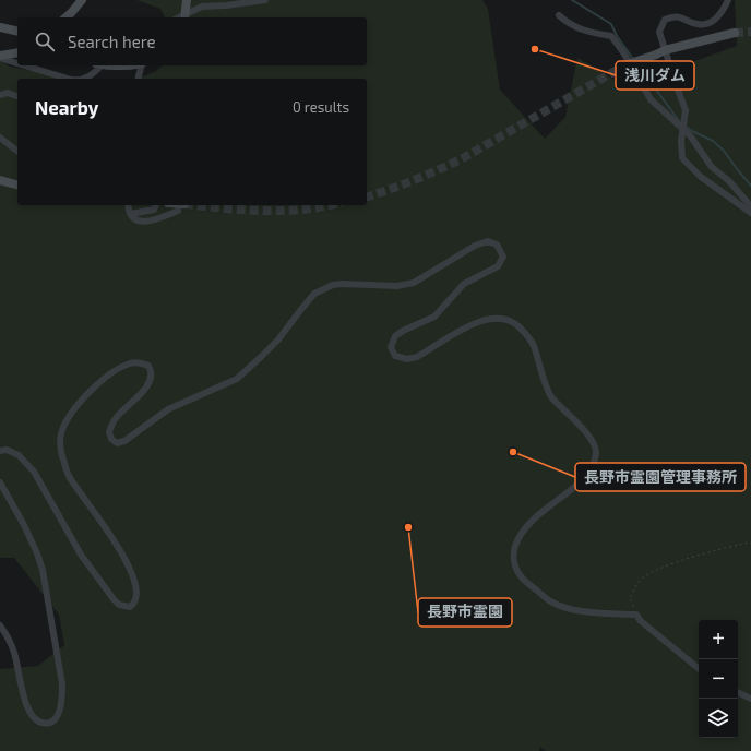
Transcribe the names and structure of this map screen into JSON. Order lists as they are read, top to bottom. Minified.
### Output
{"places":["浅川ダム","長野市霊園管理事務所","長野市霊園"],"page":{"search":"Search here","heading":["Nearby","0 results"],"map_buttons":["+","−"]}}
